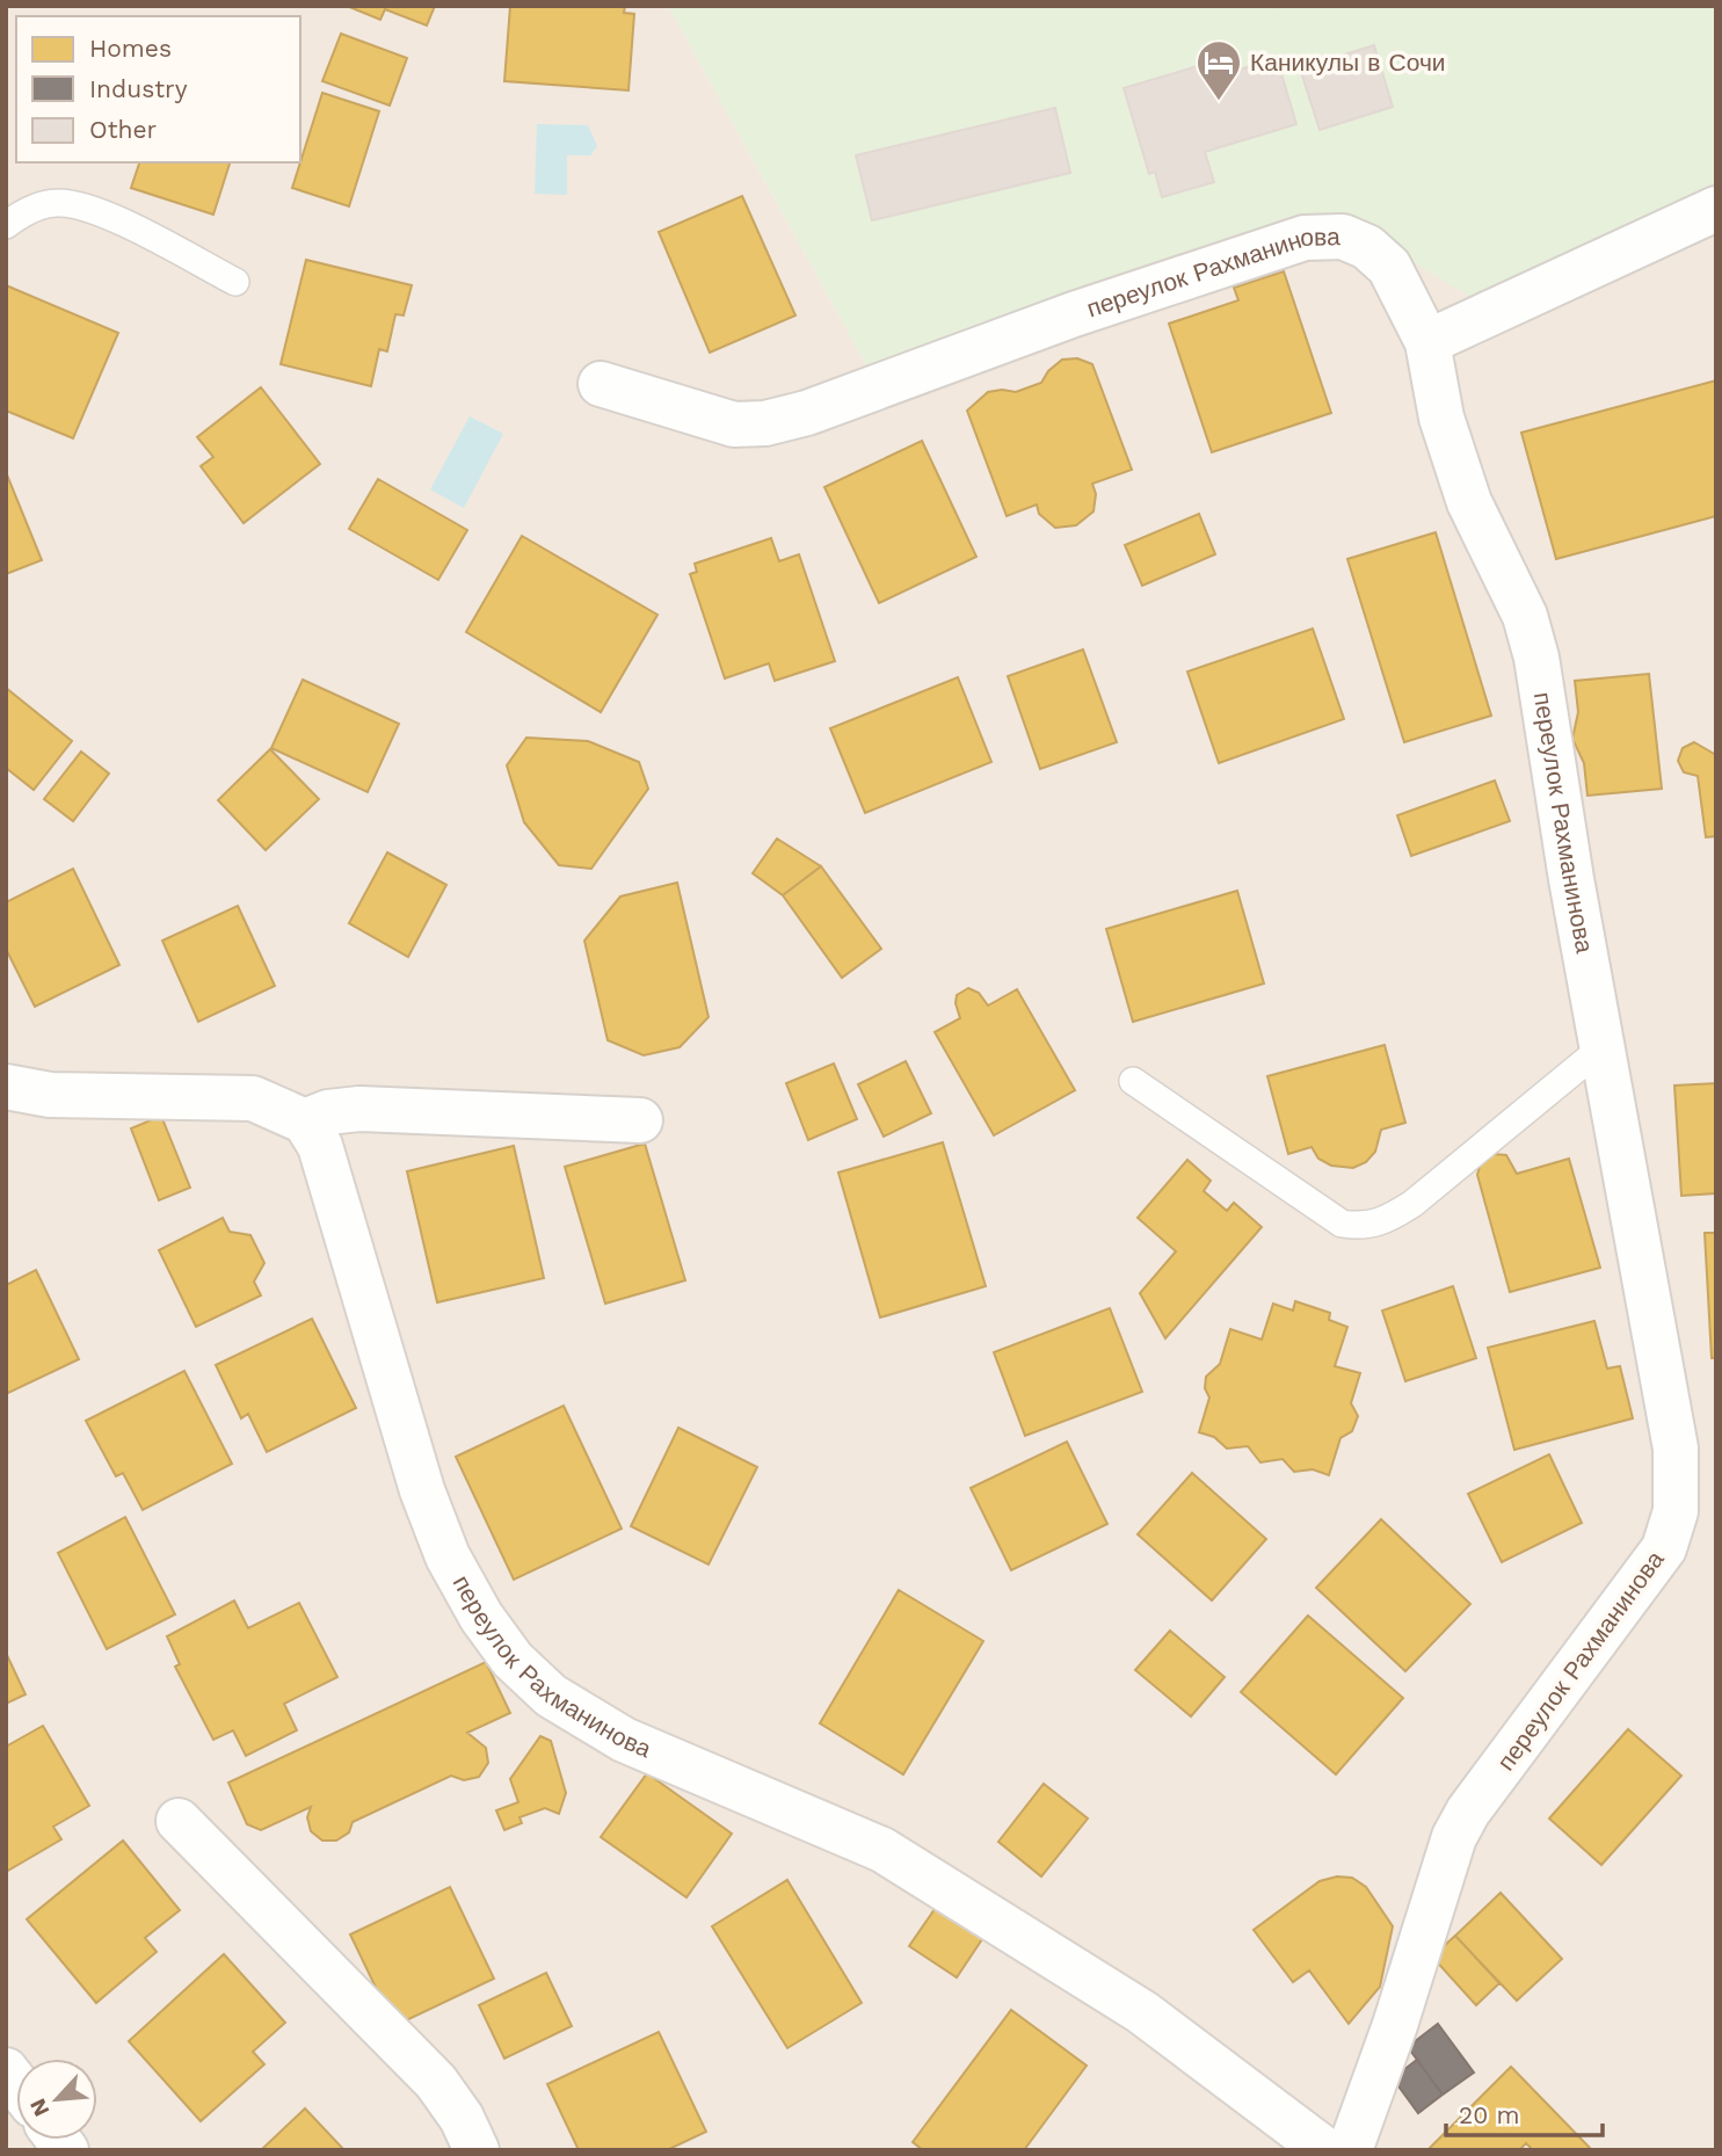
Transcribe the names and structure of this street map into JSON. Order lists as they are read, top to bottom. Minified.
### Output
{"streets":{"street":["переулок Рахманинова"]},"places":{"hotel":["Каникулы в Сочи"]},"legend":["Homes","Industry","Other"],"scale_bar":"20 m","north":"bottom left"}
